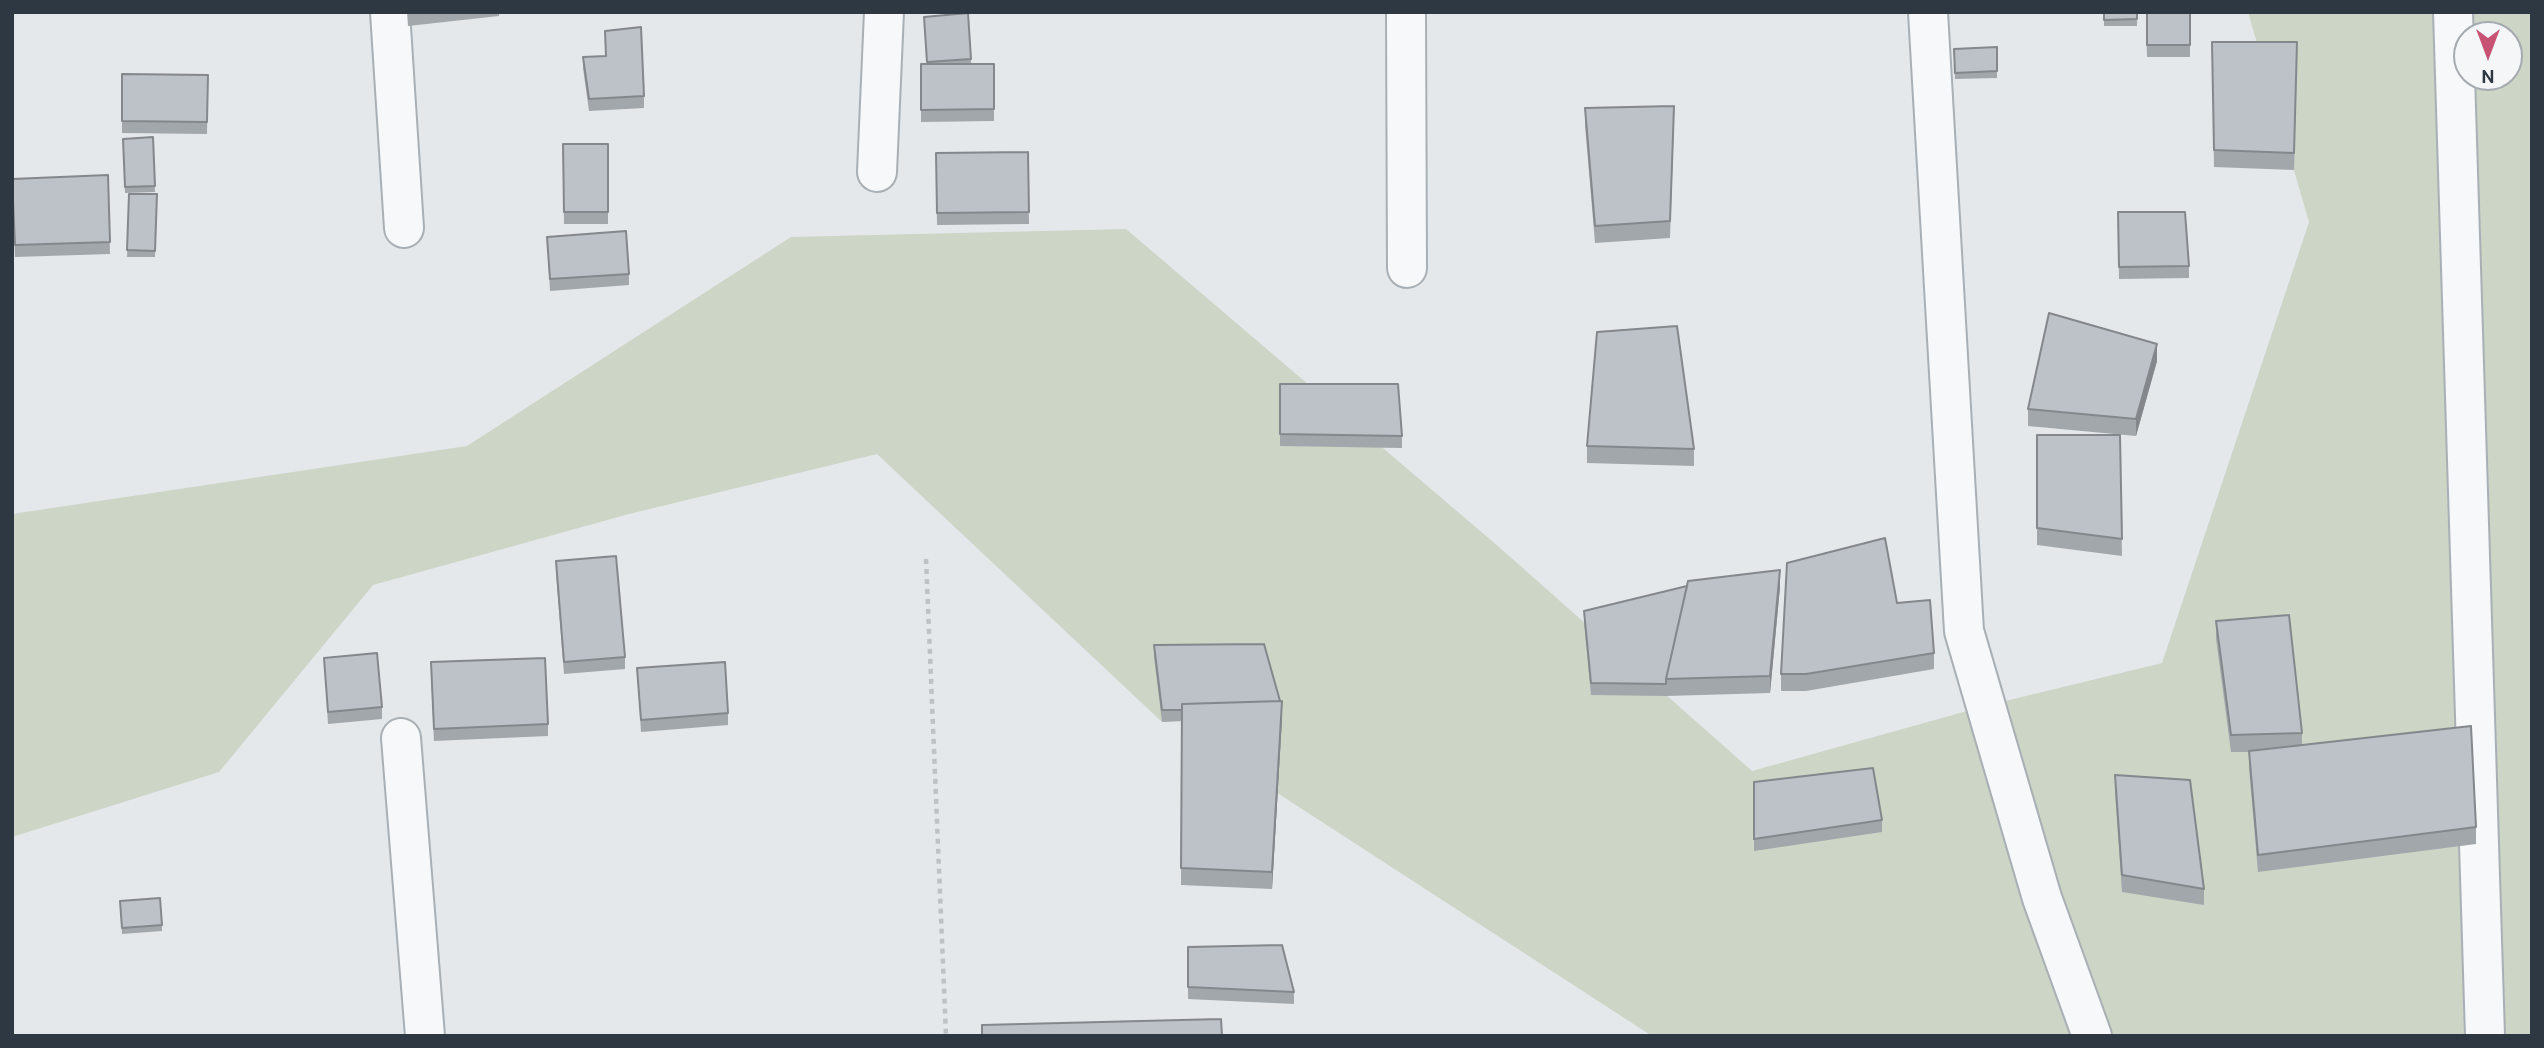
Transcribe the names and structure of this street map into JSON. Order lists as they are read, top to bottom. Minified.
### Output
{"north":"bottom"}
